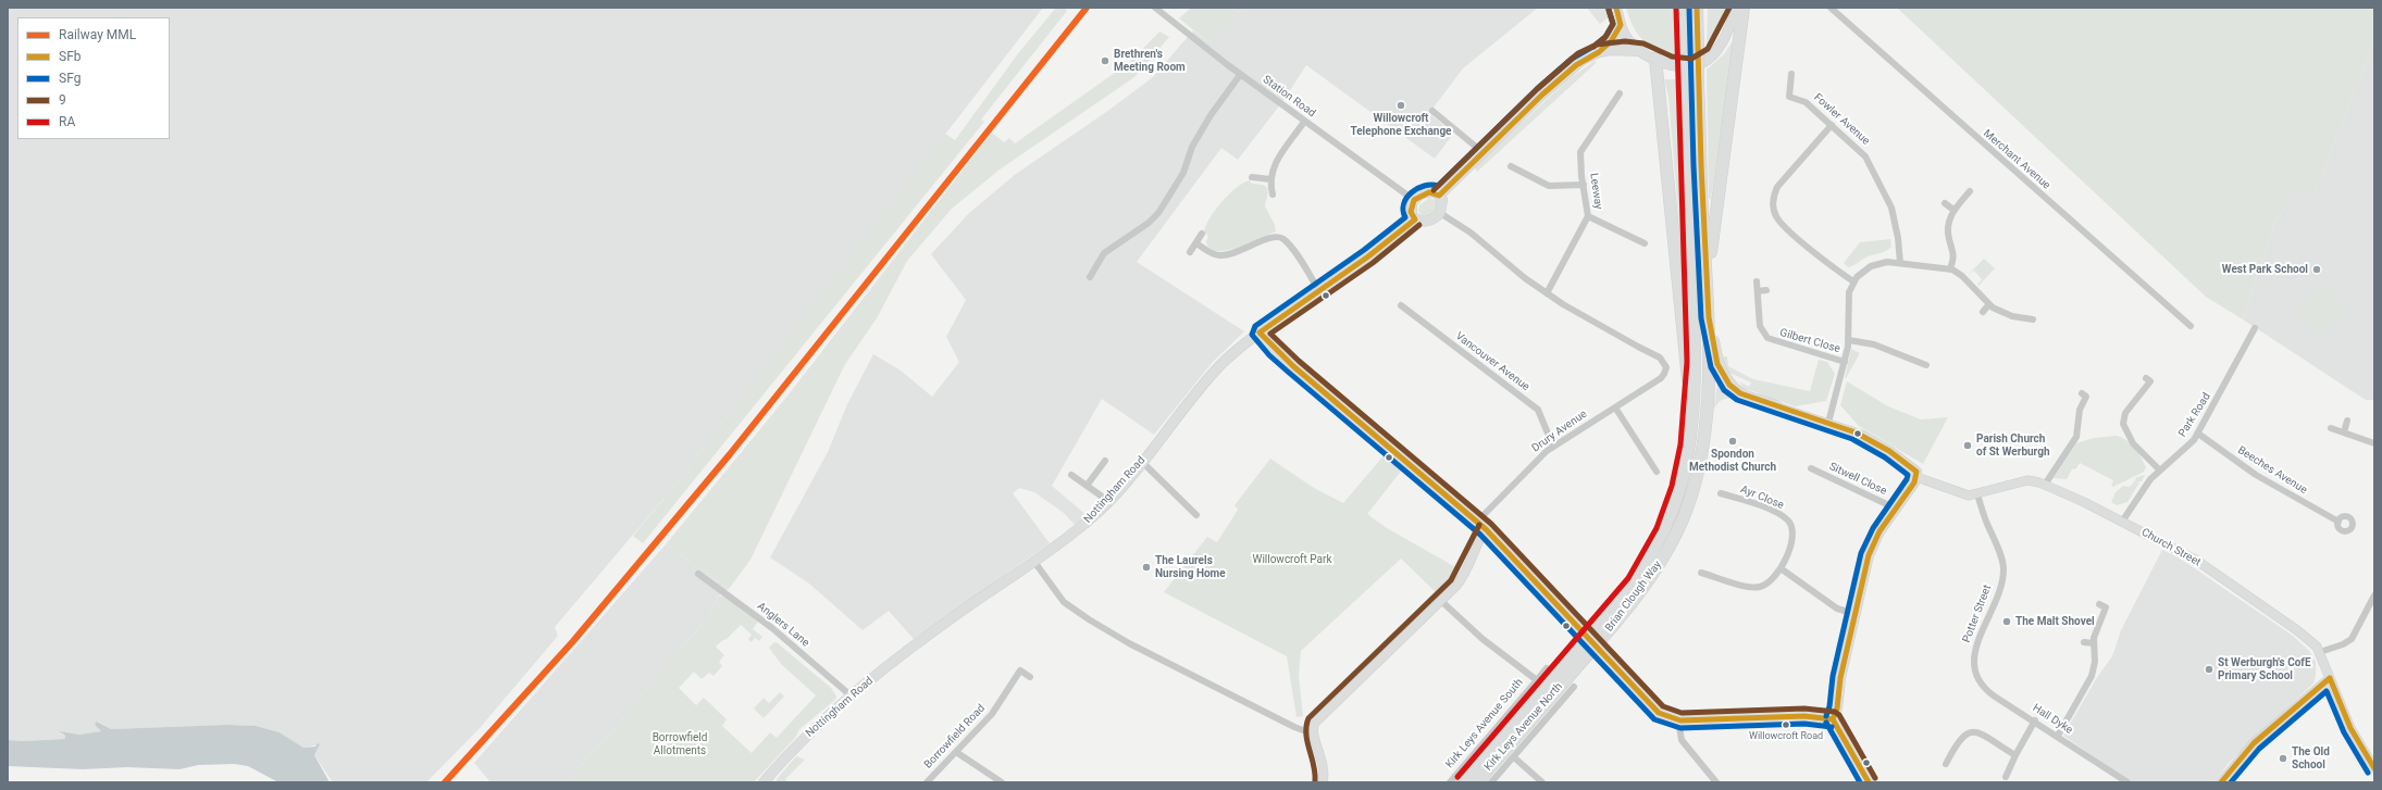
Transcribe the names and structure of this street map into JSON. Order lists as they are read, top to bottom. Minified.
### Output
{"streets":{"highway":["Brian Clough Way"],"main road":["Nottingham Road"],"street":["Station Road","Fowler Avenue","Merchant Avenue","Leeway","Gilbert Close","Vancouver Avenue","Park Road","Drury Avenue","Beeches Avenue","Sitwell Close","Ayr Close","Church Street","Potter Street","Anglers Lane","Hall Dyke","Kirk Leys Avenue South","Kirk Leys Avenue North","Borrowfield Road"]},"crossings":[["Station Road","Nottingham Road"],["Leeway","Drury Avenue"],["Vancouver Avenue","Drury Avenue"],["Park Road","Beeches Avenue"],["Park Road","Church Street"],["Nottingham Road","Anglers Lane"],["Church Street","Potter Street"],["Potter Street","Hall Dyke"]],"parks":["Willowcroft Park","Borrowfield Allotments"],"places":["Brethren's Meeting Room","Willowcroft Telephone Exchange","West Park School","Spondon Methodist Church","Parish Church of St Werburgh","The Laurels Nursing Home","The Malt Shovel","St Werburgh's CofE Primary School","Willowcroft Road","The Old School"],"lines":["rail line MML","transit line SFb","transit line SFg","transit line 9","transit line RA"],"legend":["Railway MML","SFb","SFg","9","RA"]}
